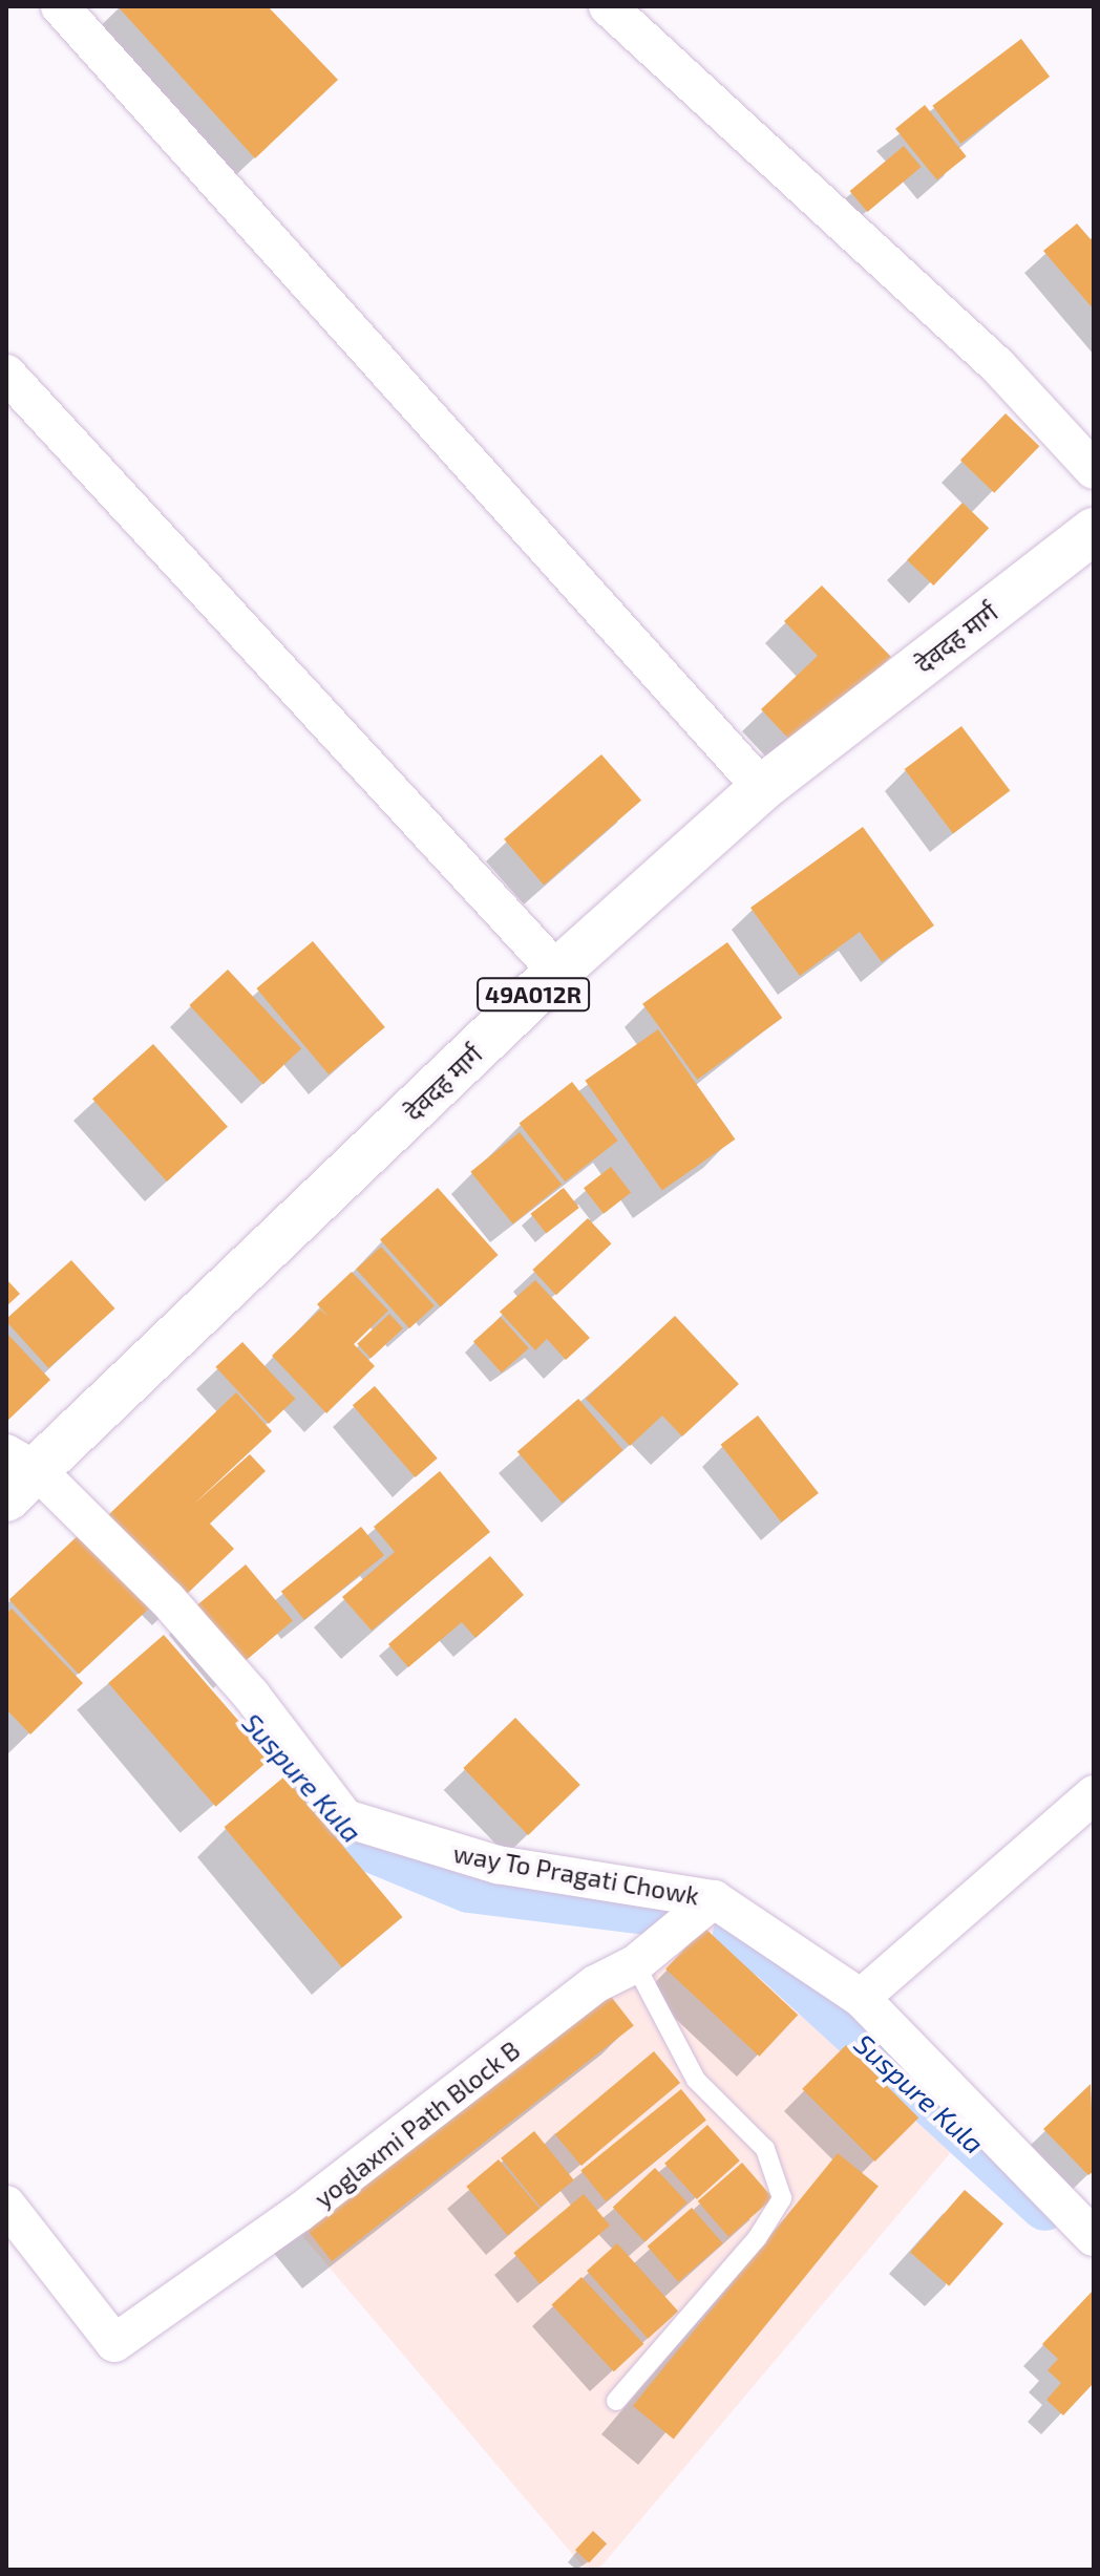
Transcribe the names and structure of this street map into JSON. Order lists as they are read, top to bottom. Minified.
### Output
{"streets":{"main road":["देवदह मार्ग","49A012R"],"street":["way To Pragati Chowk","yoglaxmi Path Block B"]},"crossings":[["देवदह मार्ग","way To Pragati Chowk"],["way To Pragati Chowk","yoglaxmi Path Block B"]],"water":["Suspure Kula"]}
